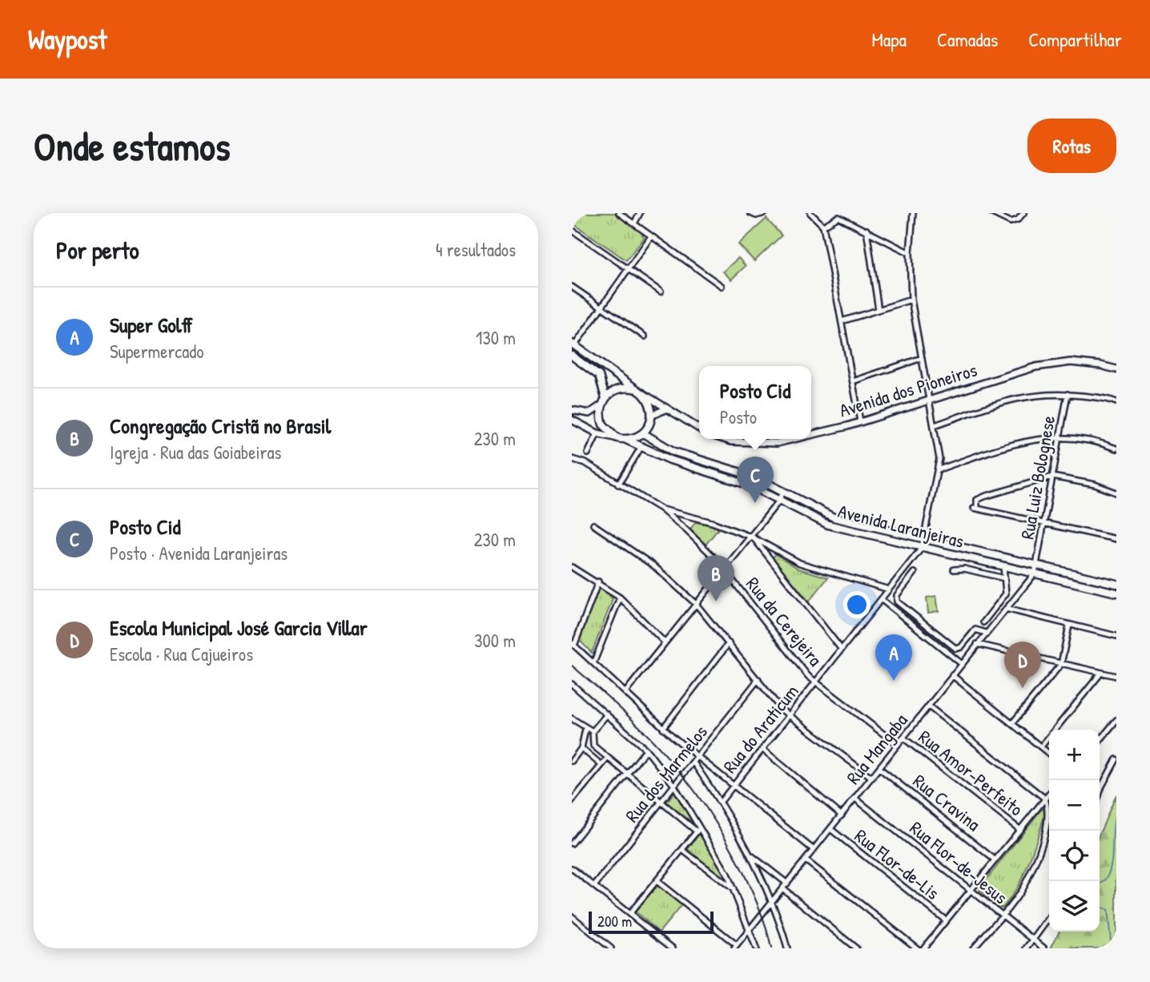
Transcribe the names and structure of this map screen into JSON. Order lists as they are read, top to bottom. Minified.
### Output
{"streets":{"main road":["Avenida dos Pioneiros","Avenida Laranjeiras"],"street":["Rua Luiz Bolognese","Rua da Cerejeira","Rua do Araticum","Rua Mangaba","Rua Amor-Perfeito","Rua dos Marmelos","Rua Cravina","Rua Flor-de-Jesus","Rua Flor-de-Lis"]},"crossings":[["Avenida dos Pioneiros","Rua do Araticum"],["Rua Luiz Bolognese","Avenida Laranjeiras"],["Rua Luiz Bolognese","Rua Mangaba"],["Avenida Laranjeiras","Rua do Araticum"],["Avenida Laranjeiras","Rua Mangaba"],["Rua da Cerejeira","Rua do Araticum"],["Rua da Cerejeira","Rua Mangaba"],["Rua Mangaba","Rua Amor-Perfeito"],["Rua Mangaba","Rua Cravina"],["Rua Mangaba","Rua Flor-de-Jesus"],["Rua Mangaba","Rua Flor-de-Lis"]],"scale_bar":"200 m","page":{"header":"Waypost","nav":["Mapa","Camadas","Compartilhar"],"buttons":"Rotas","title":"Onde estamos","heading":["Por perto","4 resultados"],"list":[{"mark":"A","name":"Super Golff","note":"Supermercado","value":"130 m"},{"mark":"B","name":"Congregação Cristã no Brasil","note":"Igreja · Rua das Goiabeiras","value":"230 m"},{"mark":"C","name":"Posto Cid","note":"Posto · Avenida Laranjeiras","value":"230 m"},{"mark":"D","name":"Escola Municipal José Garcia Villar","note":"Escola · Rua Cajueiros","value":"300 m"}],"popup":["Posto Cid","Posto"],"pins":["C","B","A","D"],"map_buttons":["+","−"],"scale":"200 m"}}
